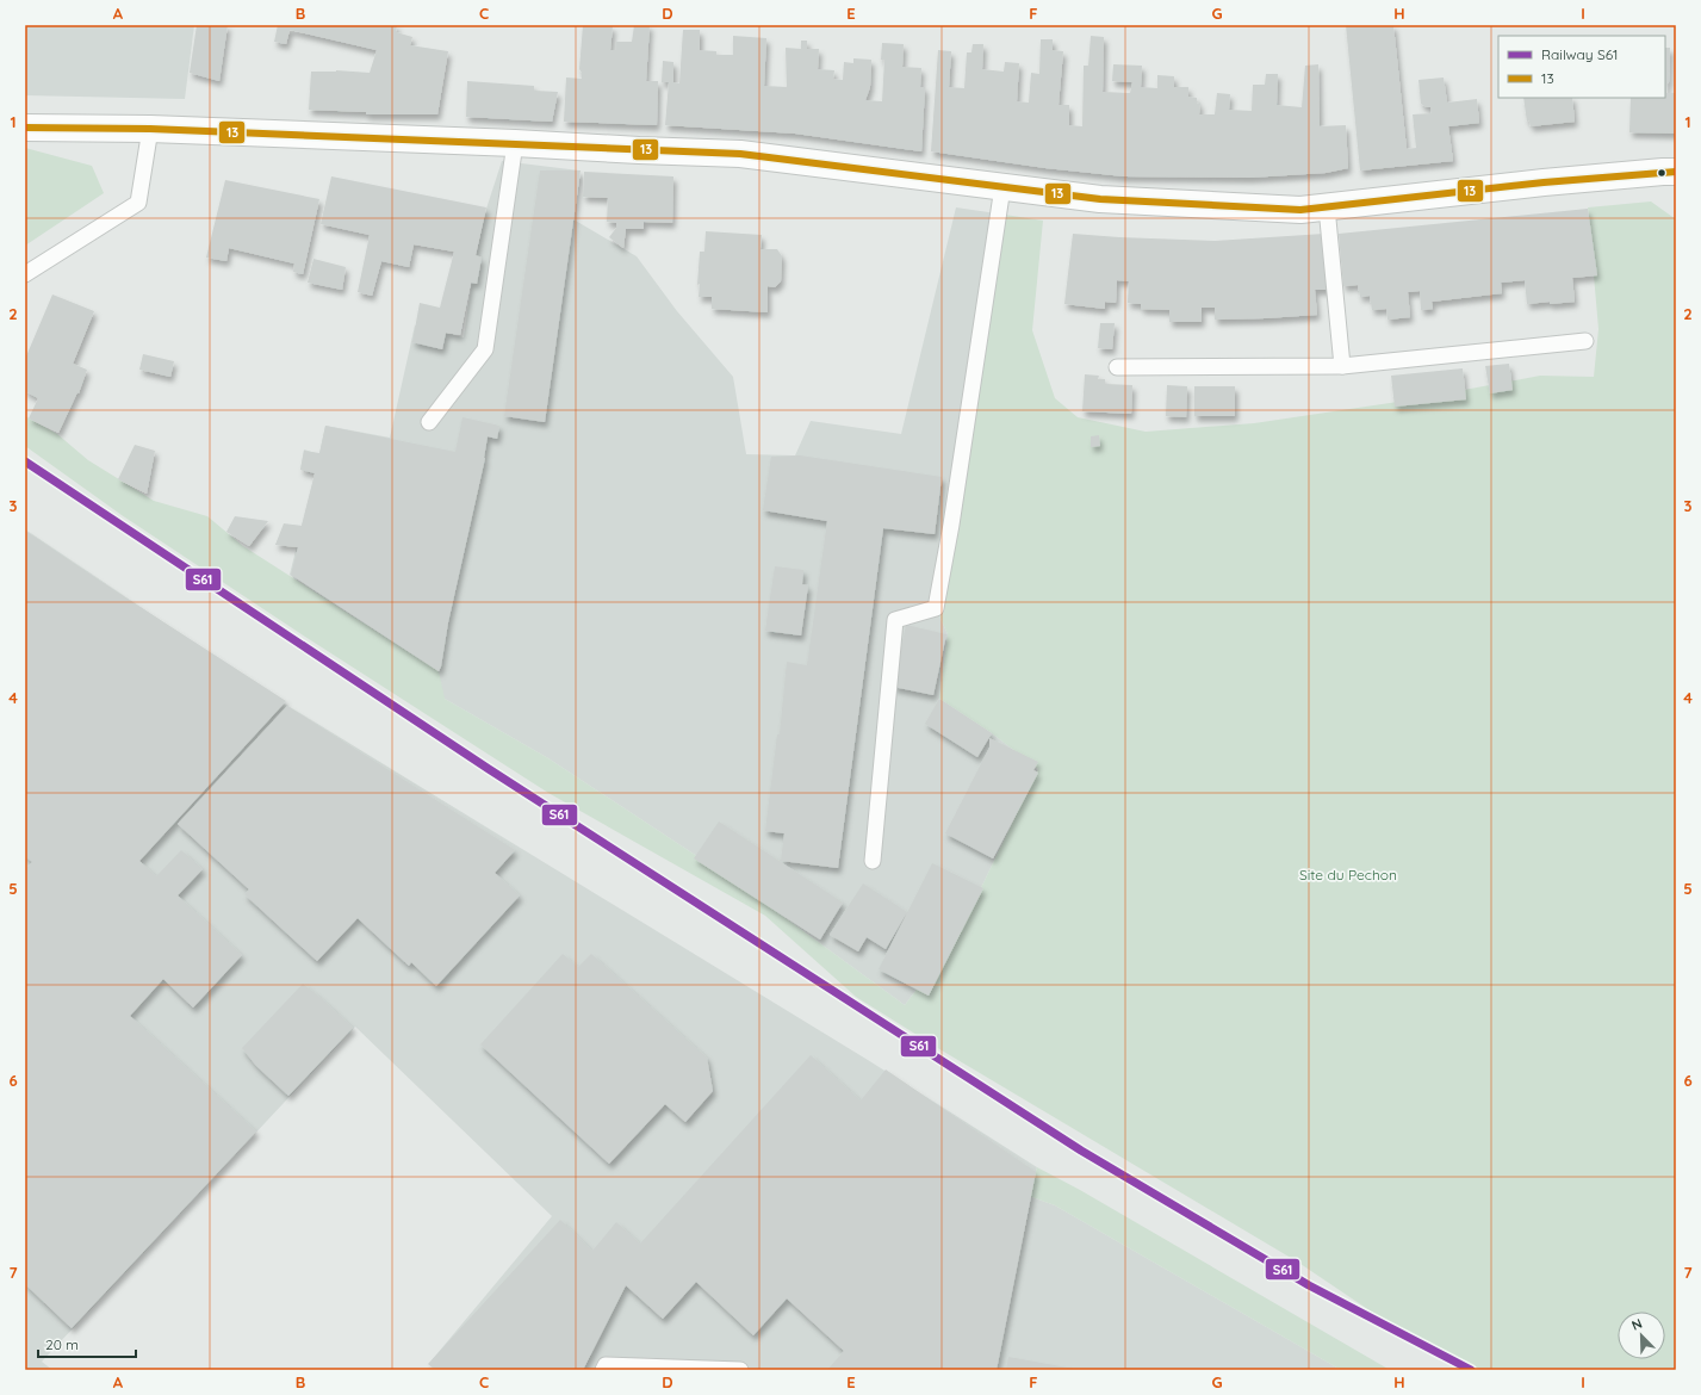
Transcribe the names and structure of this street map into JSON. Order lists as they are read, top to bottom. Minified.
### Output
{"parks":["Site du Pechon"],"lines":["transit line 13","rail line S61"],"legend":["Railway S61","13"],"scale_bar":"20 m","north":"top left","grid":{"columns":["A","B","C","D","E","F","G","H","I"],"rows":["1","2","3","4","5","6","7"]}}
